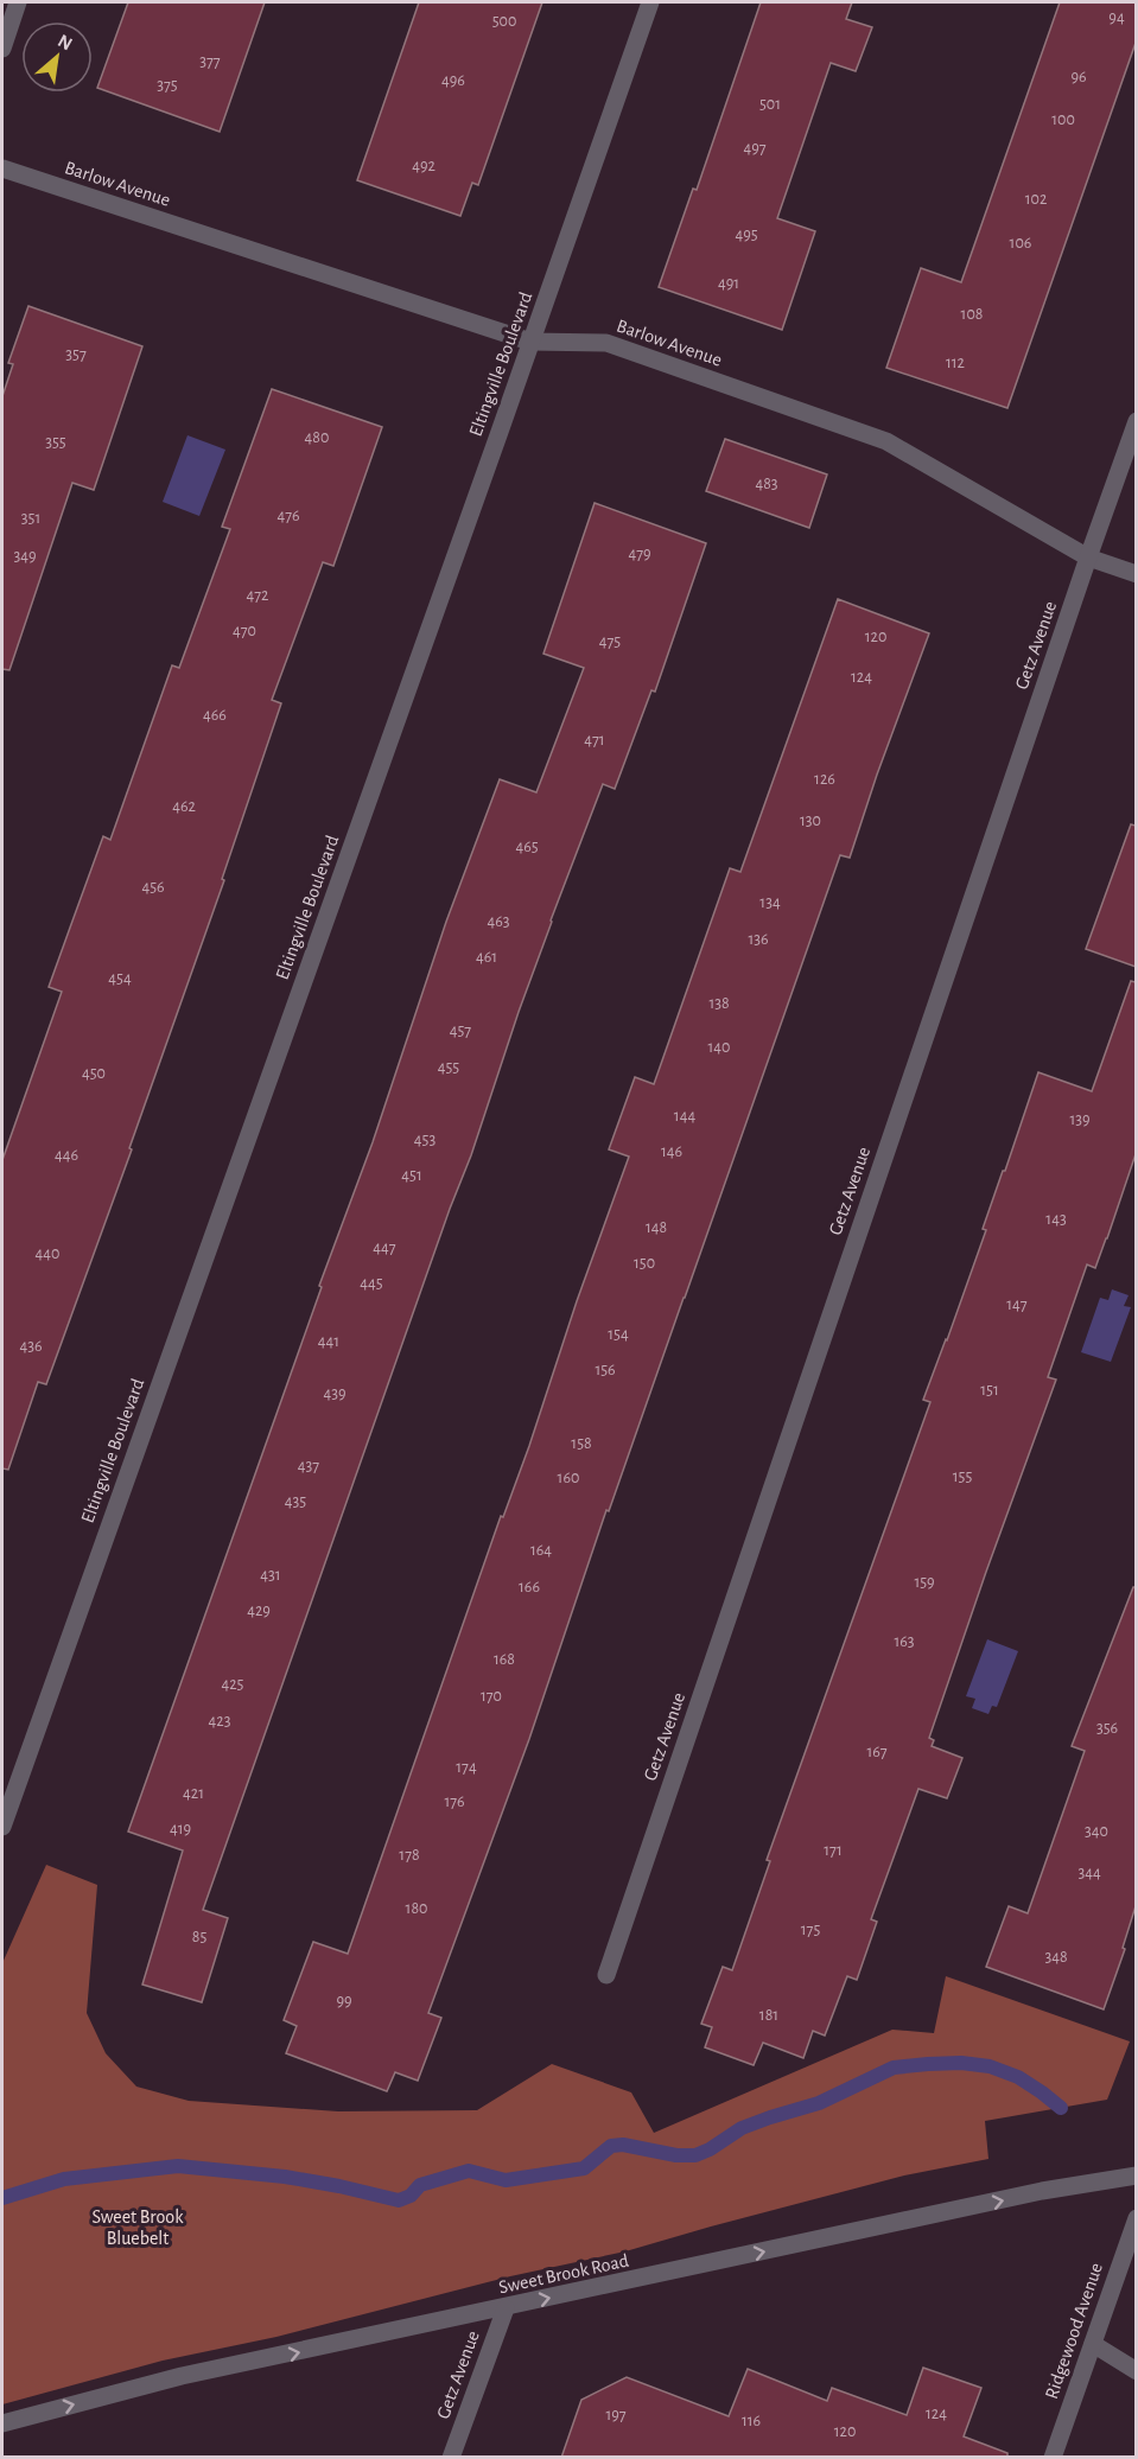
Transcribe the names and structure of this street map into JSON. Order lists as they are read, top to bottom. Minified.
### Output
{"streets":{"street":["Barlow Avenue","Eltingville Boulevard","Getz Avenue","Sweet Brook Road","Ridgewood Avenue"]},"crossings":[["Barlow Avenue","Eltingville Boulevard"],["Barlow Avenue","Getz Avenue"],["Getz Avenue","Sweet Brook Road"]],"one_way":["Sweet Brook Road"],"parks":["Sweet Brook Bluebelt"],"house_numbers":["94","500","377","96","496","375","501","100","497","492","102","495","106","491","108","357","112","480","355","483","476","351","479","349","472","470","120","475","124","466","471","126","462","130","465","456","134","463","136","461","454","138","457","140","455","450","144","139","453","146","446","451","143","148","447","440","150","445","147","154","441","436","156","151","439","158","437","155","160","435","164","431","159","166","429","163","168","425","170","423","356","167","174","421","176","419","340","171","178","344","180","175","85","348","99","181","124","197","116","120"],"north":"top right"}
